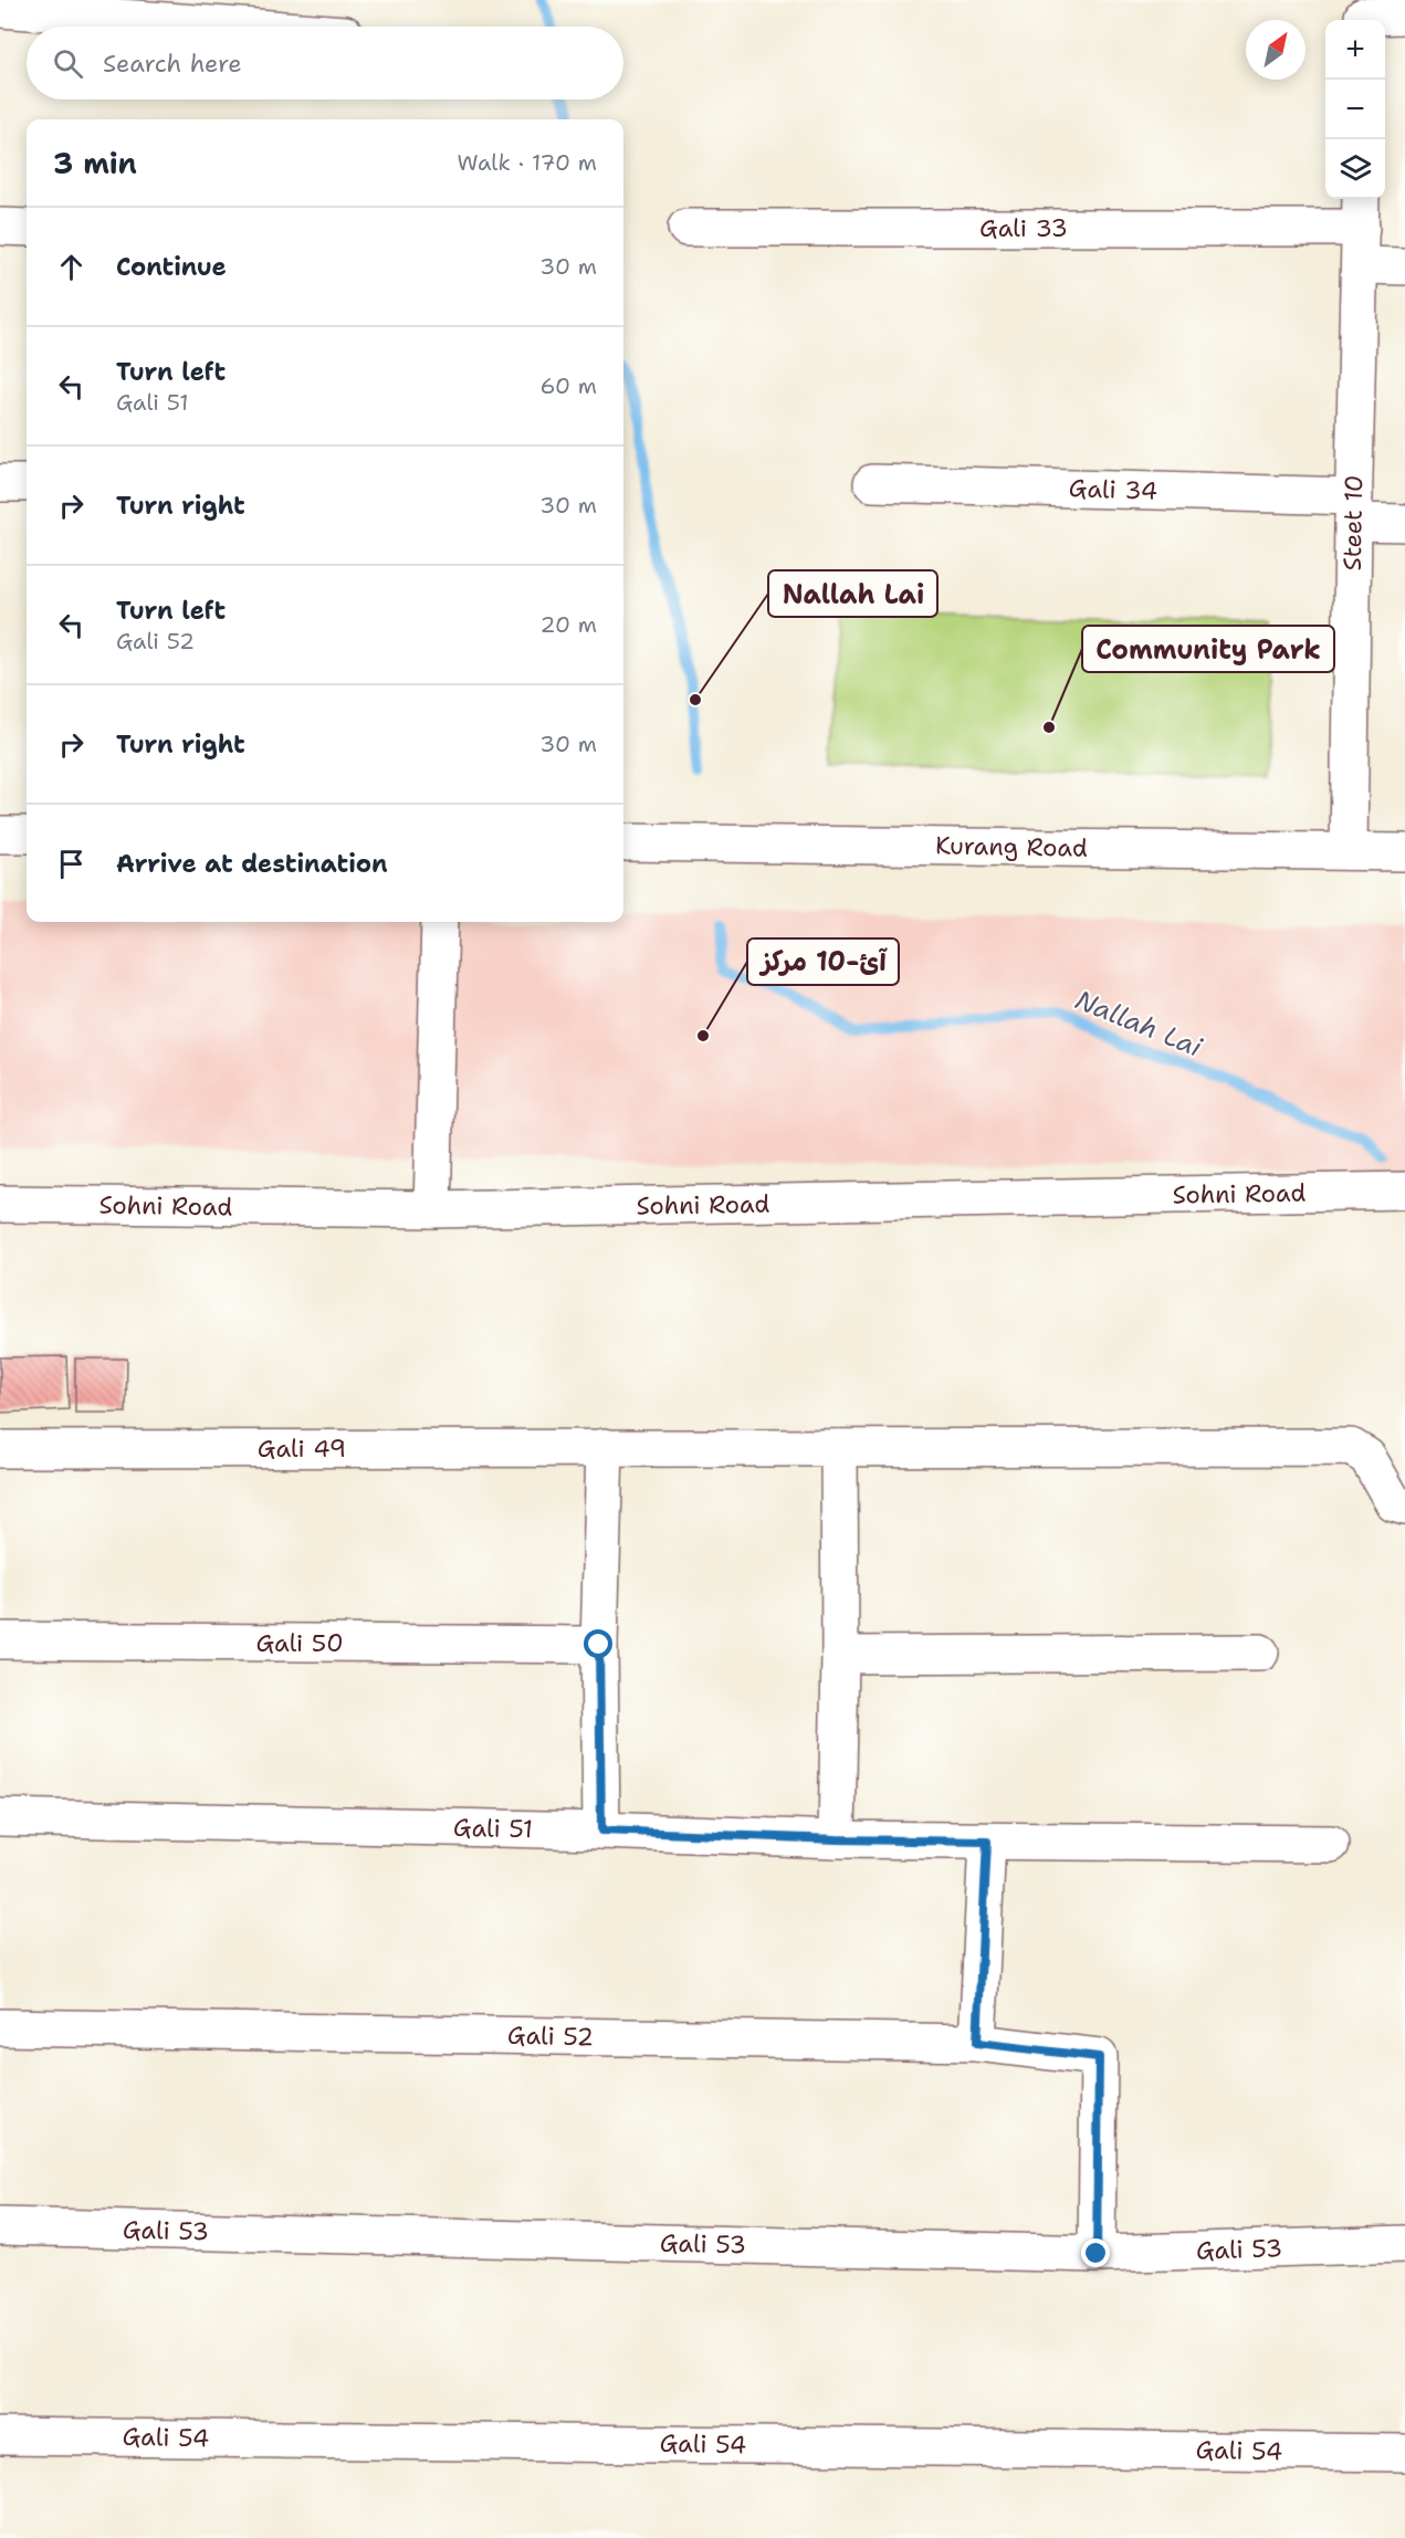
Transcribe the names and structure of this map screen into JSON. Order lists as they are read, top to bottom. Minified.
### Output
{"streets":{"street":["Gali 33","Gali 34","Steet 10","Kurang Road","Sohni Road","Gali 49","Gali 50","Gali 51","Gali 52","Gali 53","Gali 54"]},"crossings":[["Gali 33","Steet 10"],["Gali 34","Steet 10"],["Steet 10","Kurang Road"],["Gali 52","Gali 53"]],"water":["Nallah Lai"],"places":["Nallah Lai","Community Park","آئ-10 مركز"],"north":"top right","page":{"map_buttons":["+","−"],"search":"Search here","heading":["3 min","Walk · 170 m"],"list":[["Continue","30 m"],["Turn left","Gali 51","60 m"],["Turn right","30 m"],["Turn left","Gali 52","20 m"],["Turn right","30 m"],"Arrive at destination"]}}
